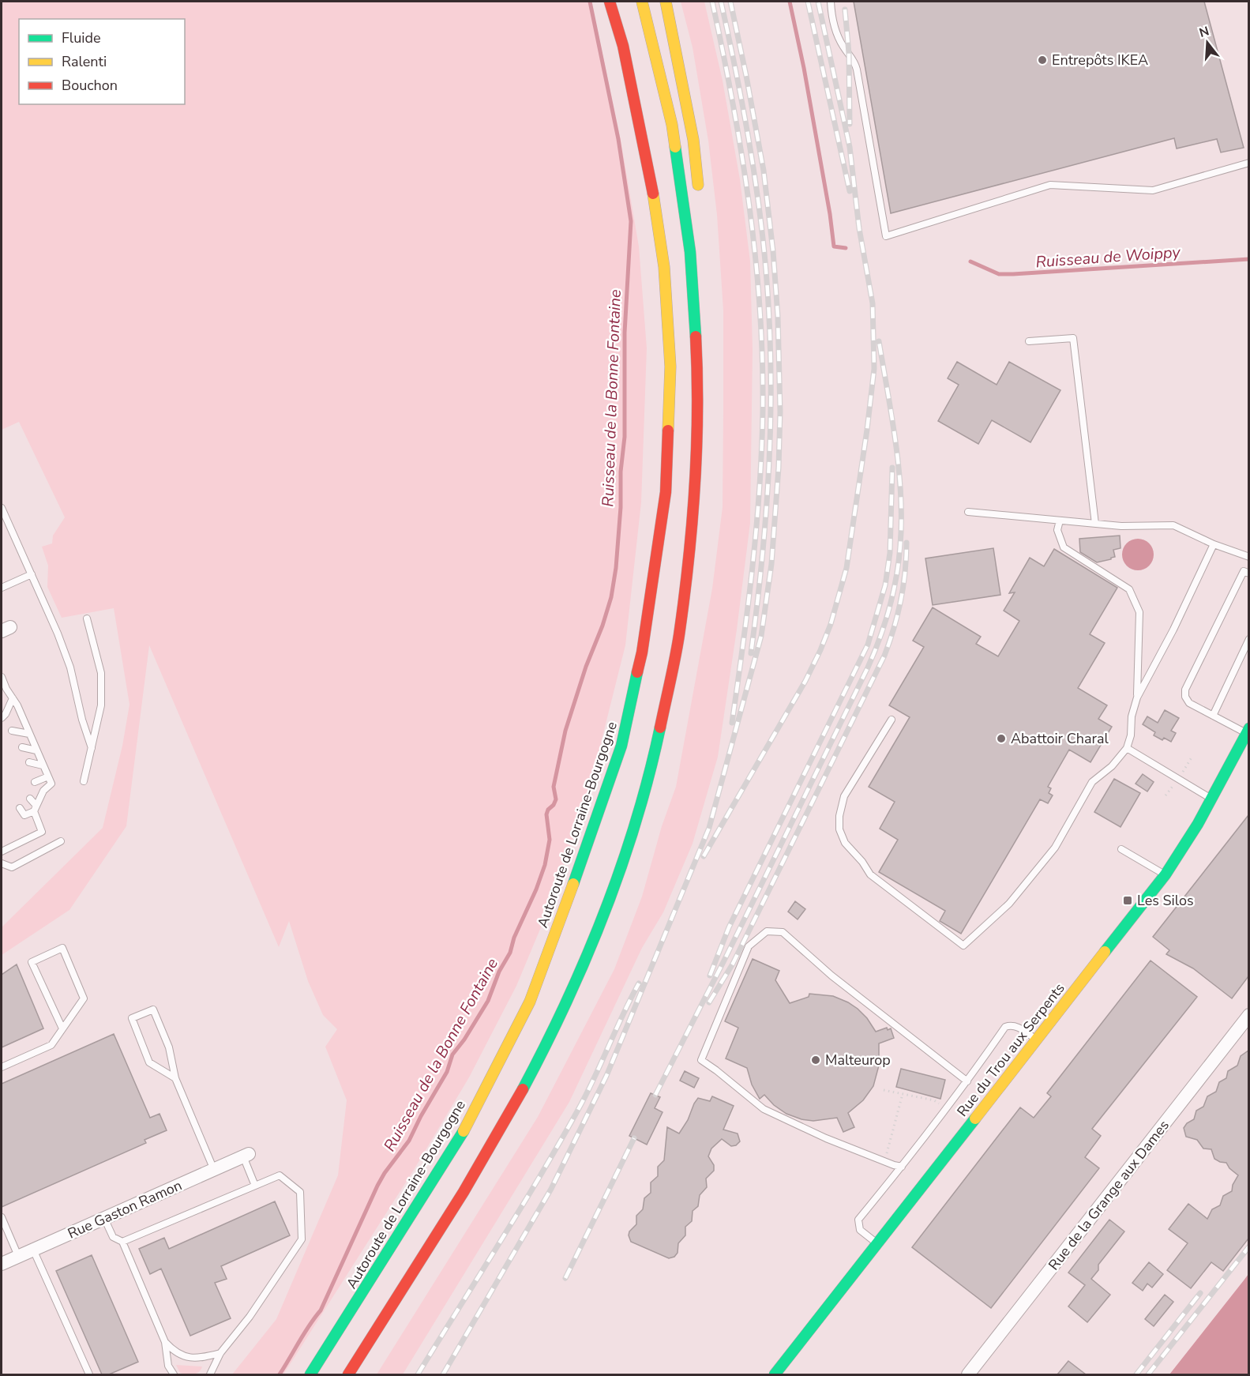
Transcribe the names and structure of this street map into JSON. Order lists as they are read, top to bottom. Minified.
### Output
{"streets":{"main road":["Autoroute de Lorraine-Bourgogne","Rue du Trou aux Serpents"],"street":["Rue de la Grange aux Dames","Rue Gaston Ramon"]},"water":["Ruisseau de Woippy","Ruisseau de la Bonne Fontaine"],"places":{"other":["Entrepôts IKEA","Abattoir Charal","Malteurop"],"transit":["Les Silos"]},"legend":["Fluide","Ralenti","Bouchon"],"north":"top"}
